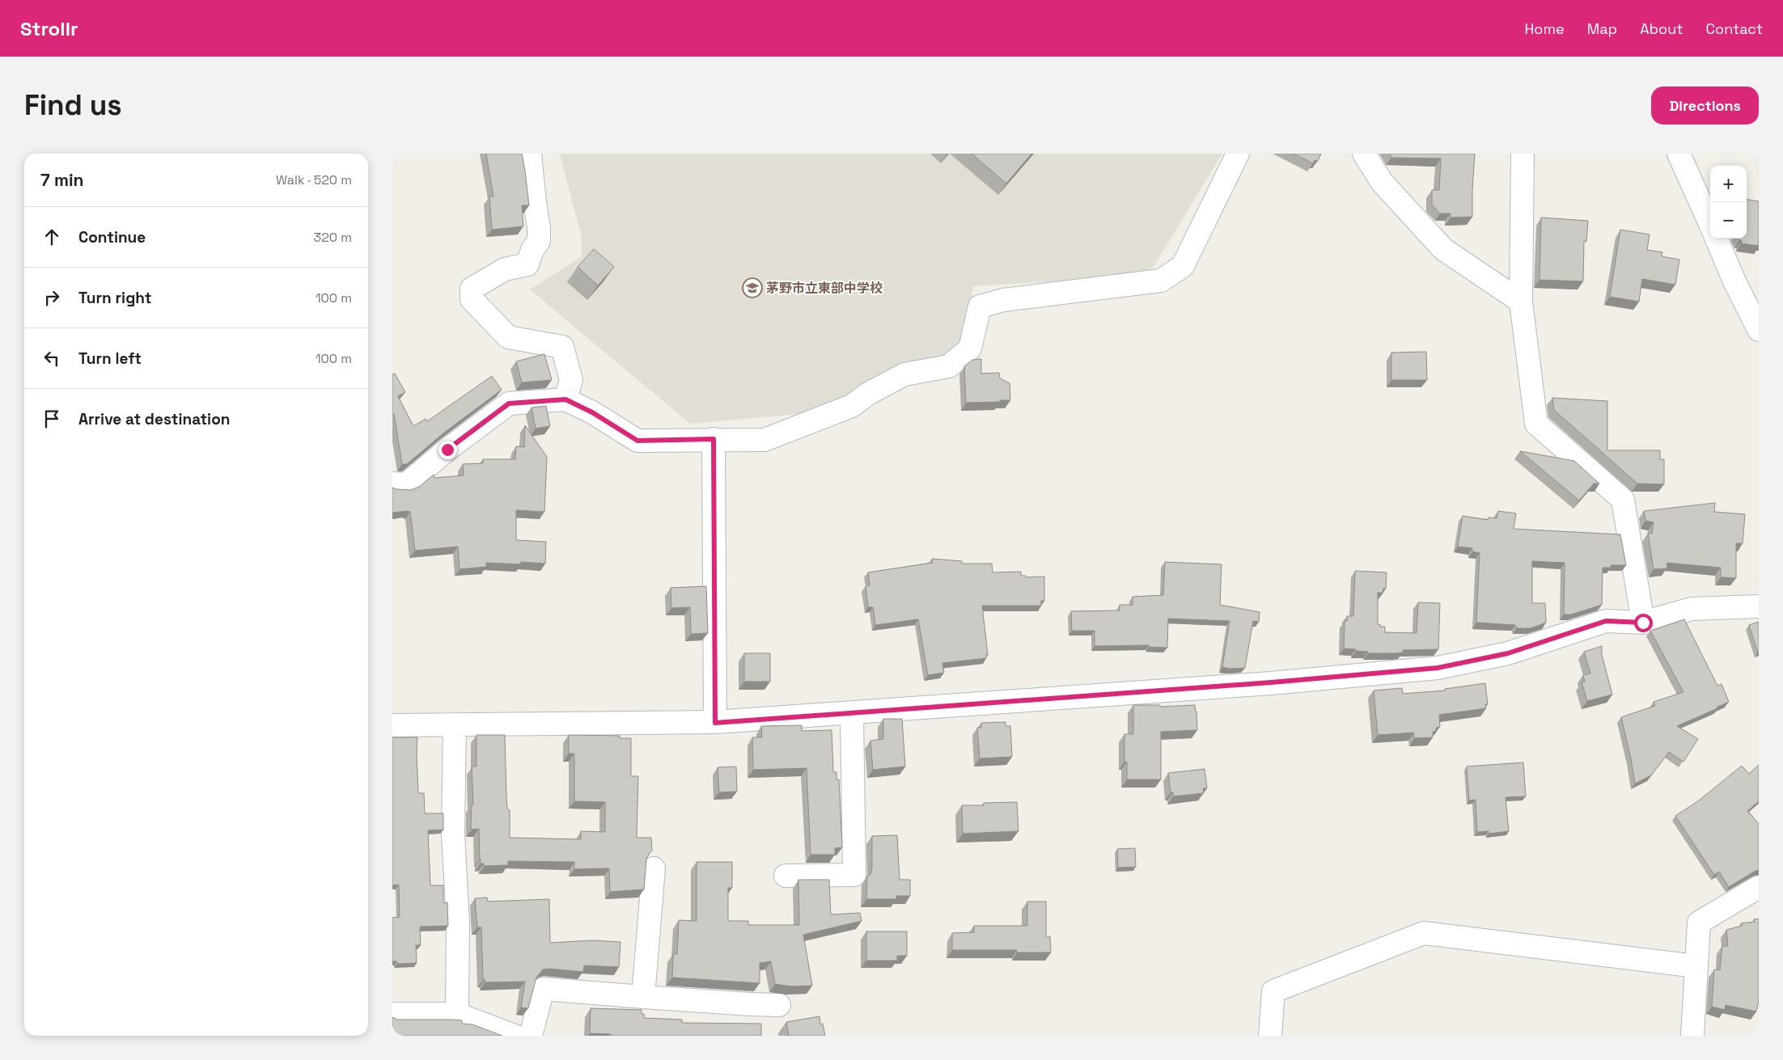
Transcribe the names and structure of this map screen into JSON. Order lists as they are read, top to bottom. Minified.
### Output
{"places":{"school or university":["茅野市立東部中学校"]},"page":{"header":"Strollr","nav":["Home","Map","About","Contact"],"buttons":"Directions","title":"Find us","heading":["7 min","Walk · 520 m"],"map_buttons":["+","−"],"list":[["Continue","320 m"],["Turn right","100 m"],["Turn left","100 m"],"Arrive at destination"]}}
